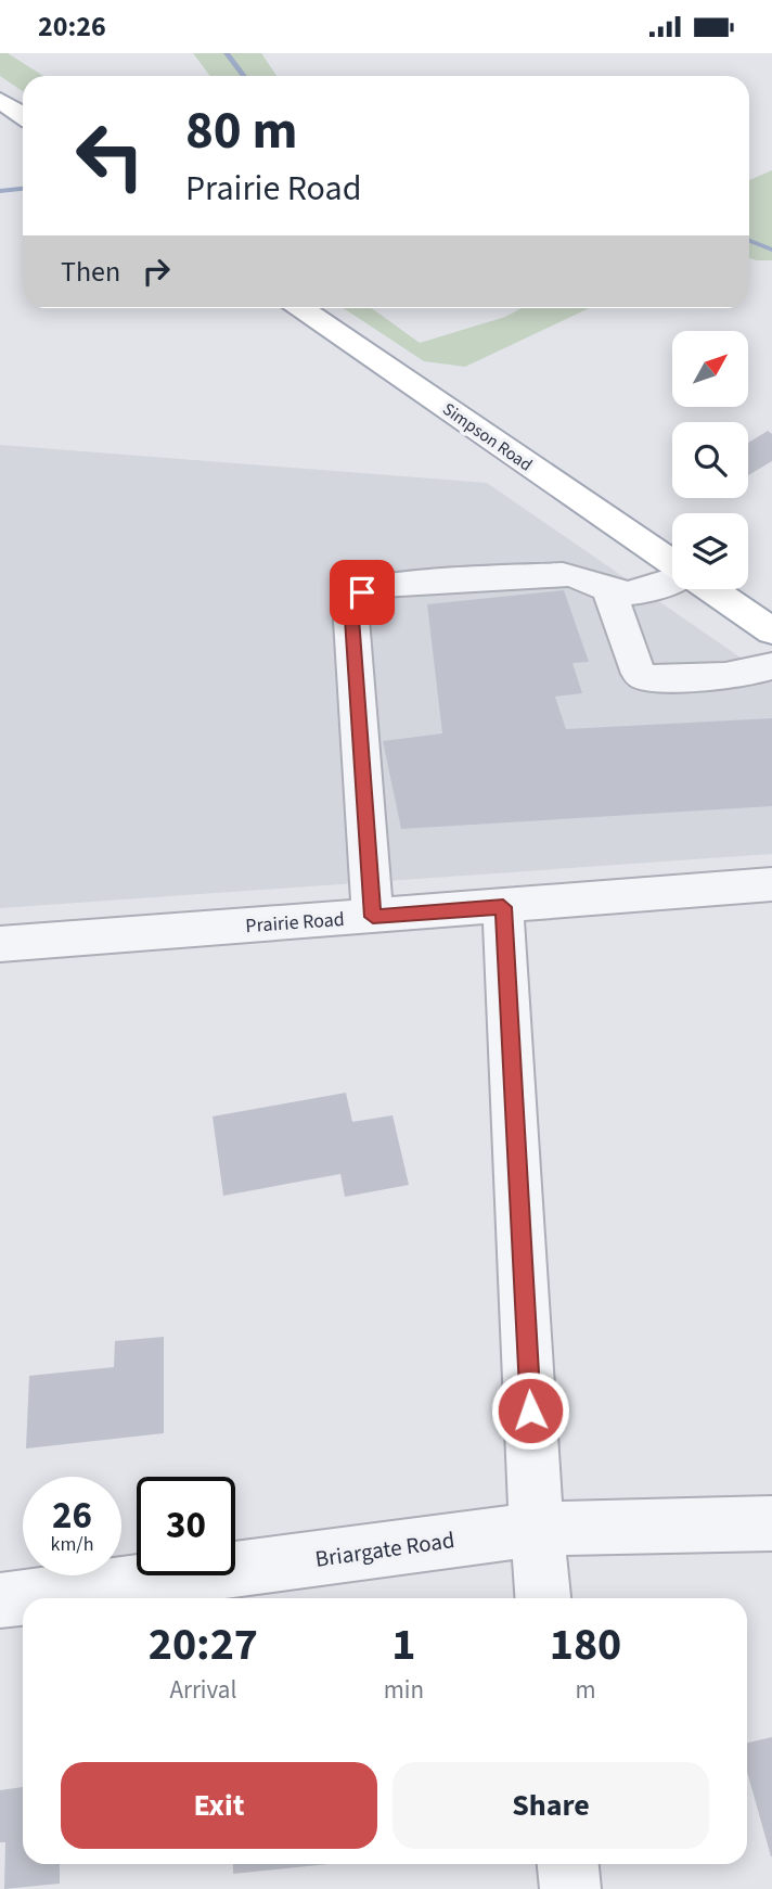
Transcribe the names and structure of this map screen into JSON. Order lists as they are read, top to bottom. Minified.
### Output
{"streets":{"main road":["Simpson Road"],"street":["Prairie Road","Briargate Road"]},"north":"top right","page":{"status":"20:26","turn":["80 m","Prairie Road"],"then":"Then","speed":"26 km/h","limit":"30","eta":["20:27","Arrival","1","min","180","m"],"buttons":["Exit","Share"]}}
